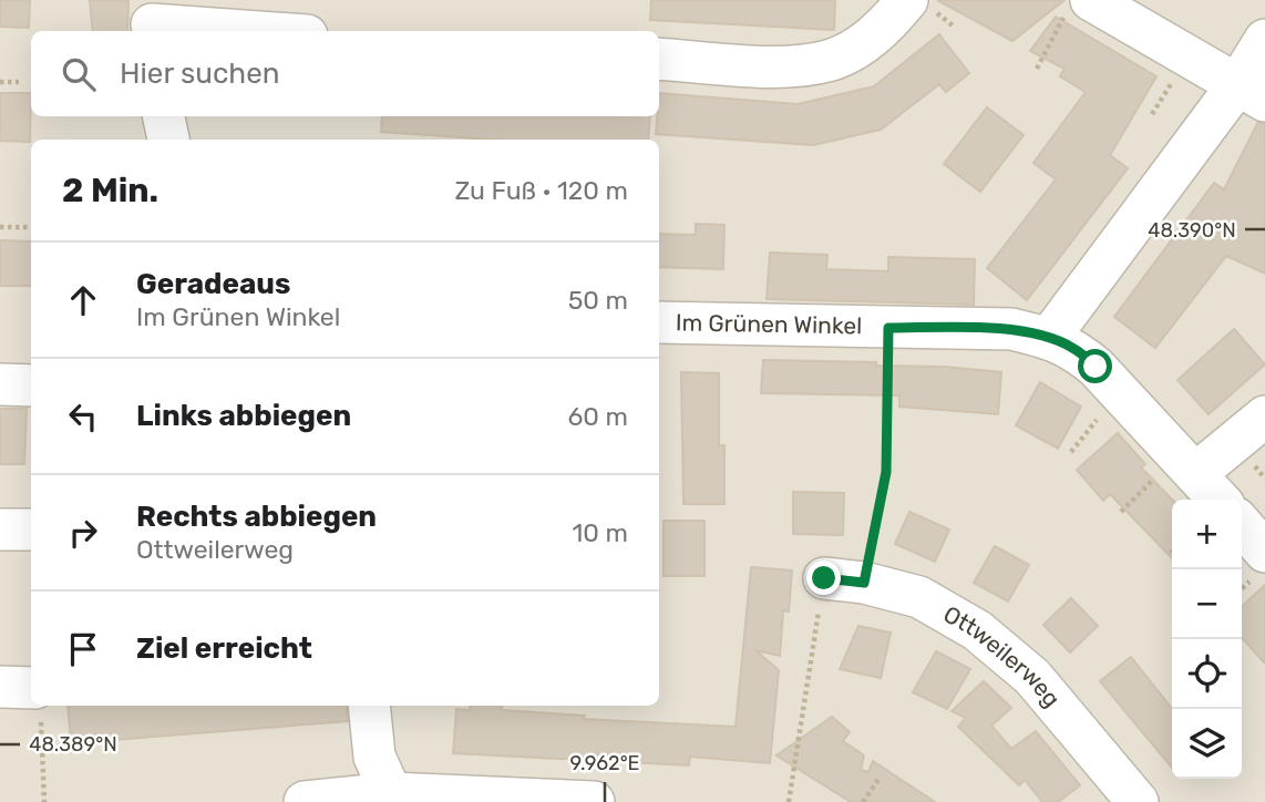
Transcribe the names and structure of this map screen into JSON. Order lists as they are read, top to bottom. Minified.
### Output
{"streets":{"street":["Im Grünen Winkel","Ottweilerweg"]},"page":{"search":"Hier suchen","heading":["2 Min.","Zu Fuß · 120 m"],"list":[["Geradeaus","Im Grünen Winkel","50 m"],["Links abbiegen","60 m"],["Rechts abbiegen","Ottweilerweg","10 m"],"Ziel erreicht"],"map_buttons":["+","−"]},"coordinates":["48.390°N","48.389°N","9.962°E"]}
